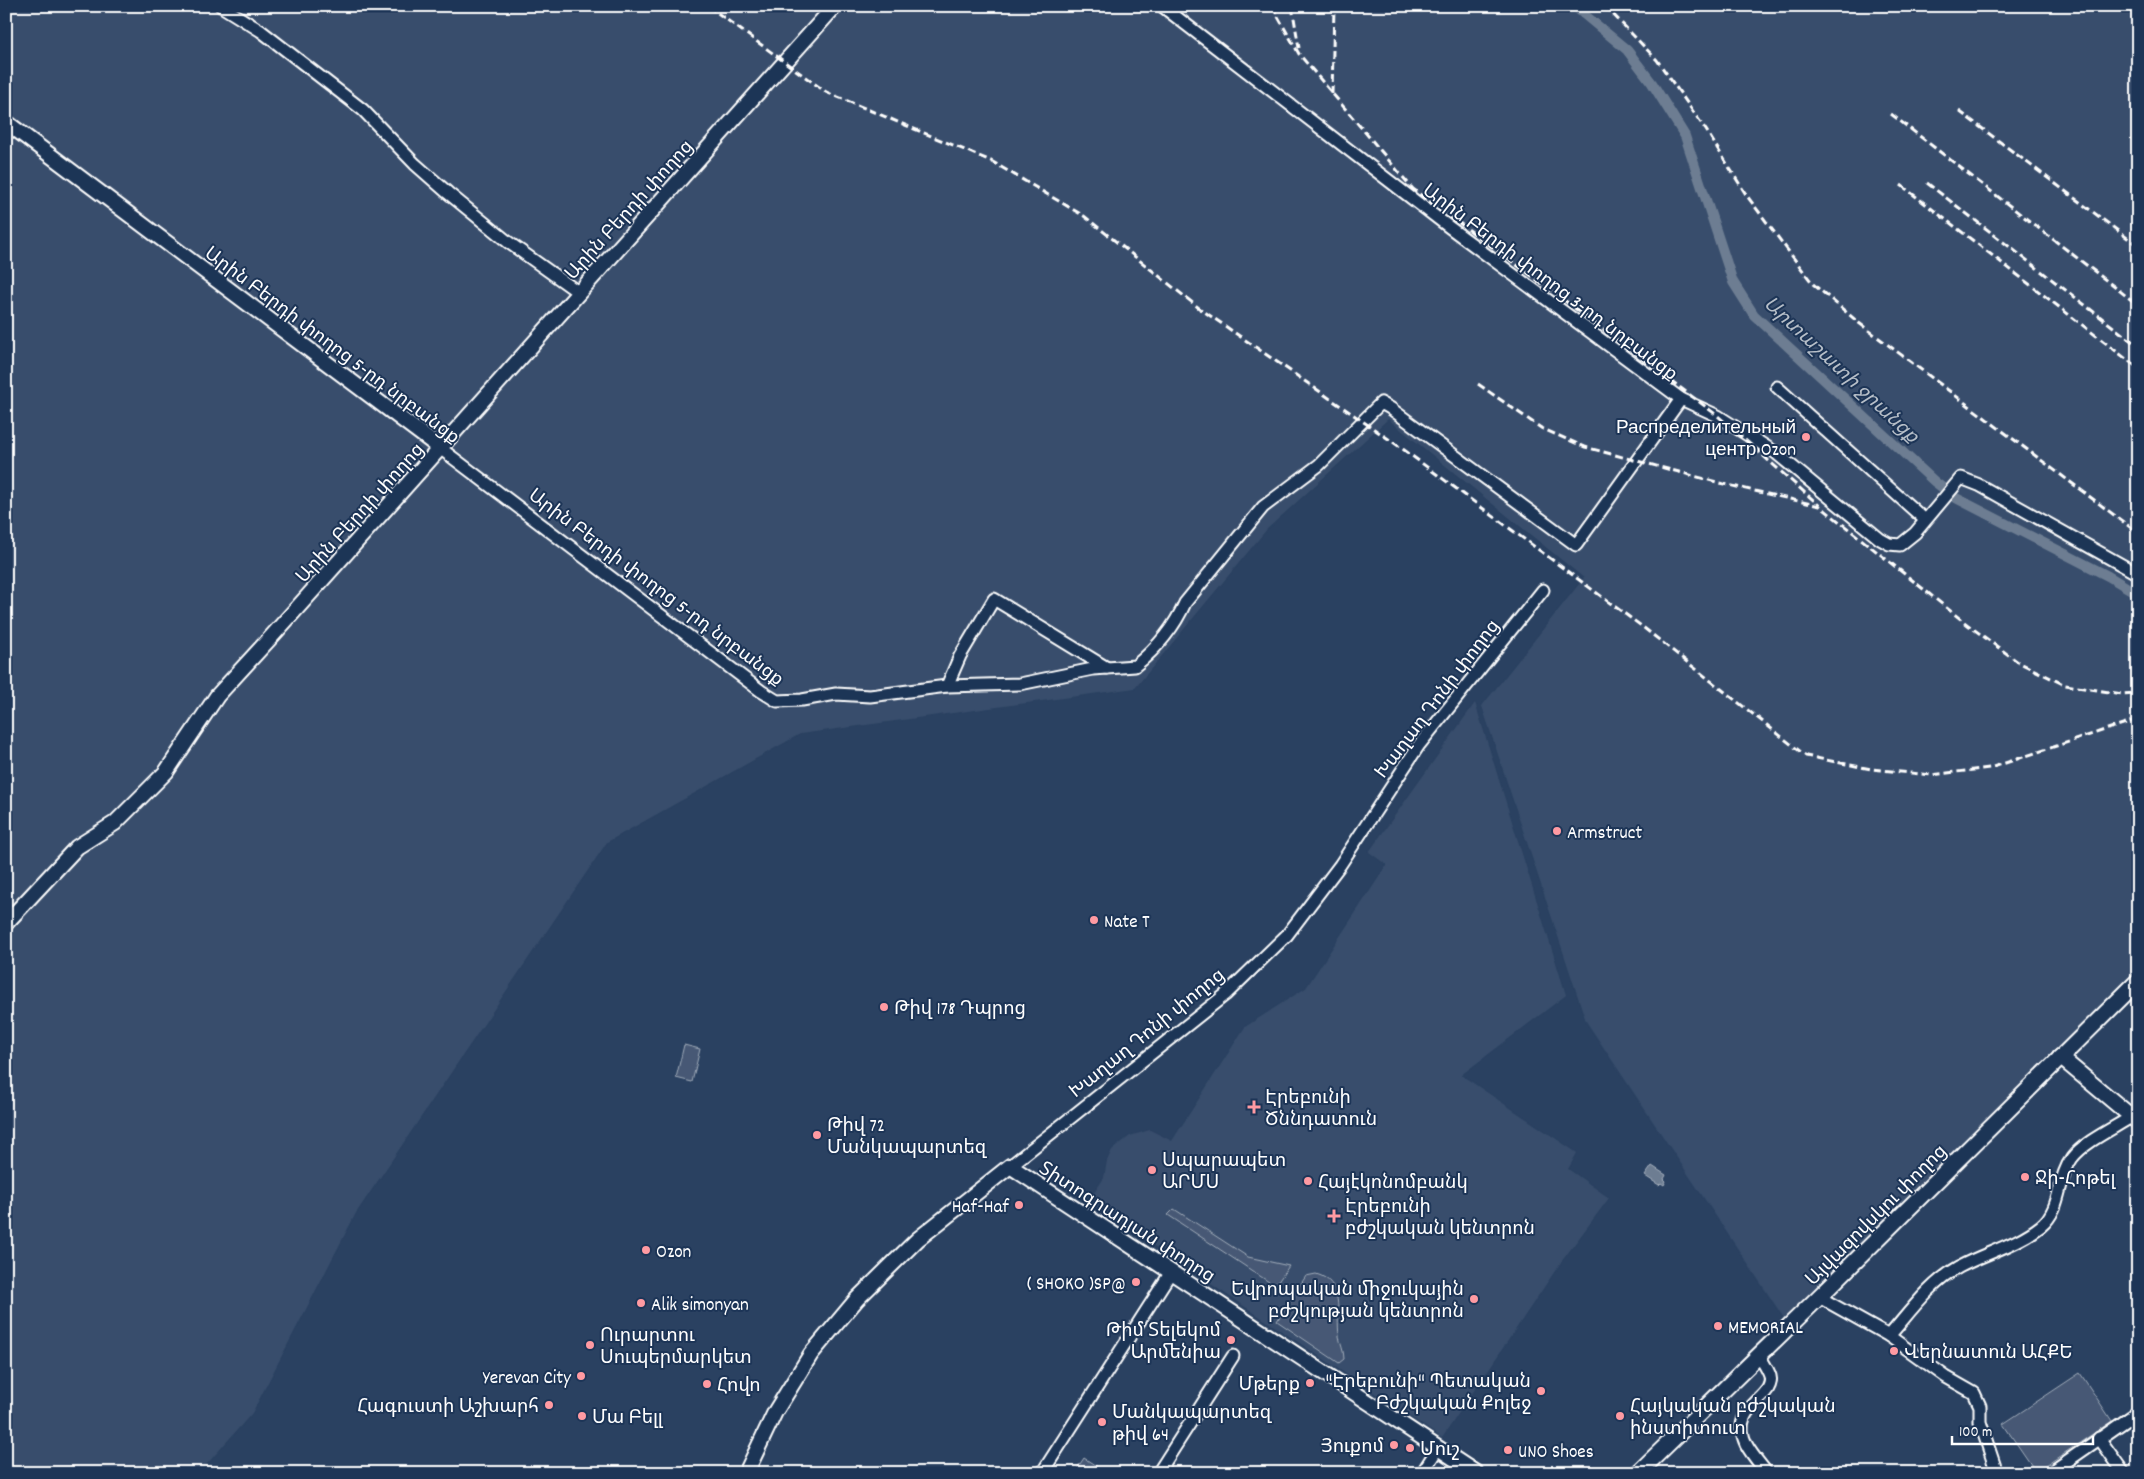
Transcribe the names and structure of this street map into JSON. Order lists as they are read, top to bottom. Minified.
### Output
{"streets":{"main road":["Այվազովսկու փողոց"],"street":["Արին Բերդի փողոց","Արին Բերդի փողոց 3-րդ նրբանցք","Արին Բերդի փողոց 5-րդ նրբանցք","Խաղաղ Դոնի փողոց","Տիտոգրադյան փողոց"]},"crossings":[["Արին Բերդի փողոց","Արին Բերդի փողոց 5-րդ նրբանցք"],["Արին Բերդի փողոց 3-րդ նրբանցք","Արին Բերդի փողոց 5-րդ նրբանցք"],["Խաղաղ Դոնի փողոց","Տիտոգրադյան փողոց"]],"water":["Արտաշատի ջրանցք"],"places":{"other":["Распределительный центр Ozon","Armstruct","Nate T","Թիվ 178 Դպրոց","Թիվ 72 Մանկապարտեզ","Սպարապետ ԱՐՄՍ","Ջի-Հոթել","Հայէկոնոմբանկ","Haf-Haf","Ozon","( SHOKO )SP@","Եվրոպական միջուկային բժշկության կենտրոն","Alik simonyan","MEMORIAL","Թիմ Տելեկոմ Արմենիա","Ուրարտու Սուպերմարկետ","Վերնատուն ԱՀՔԵ","Yerevan City","Մթերք","Հովո","\"Էրեբունի\" Պետական Բժշկական Քոլեջ","Հագուստի Աշխարհ","Մա Բելլ","Հայկական բժշկական ինստիտուտ","Մանկապարտեզ թիվ 64","Յուքոմ","Մուշ","UNO Shoes"],"health":["Էրեբունի Ծննդատուն","Էրեբունի բժշկական կենտրոն"]},"scale_bar":"100 m"}
